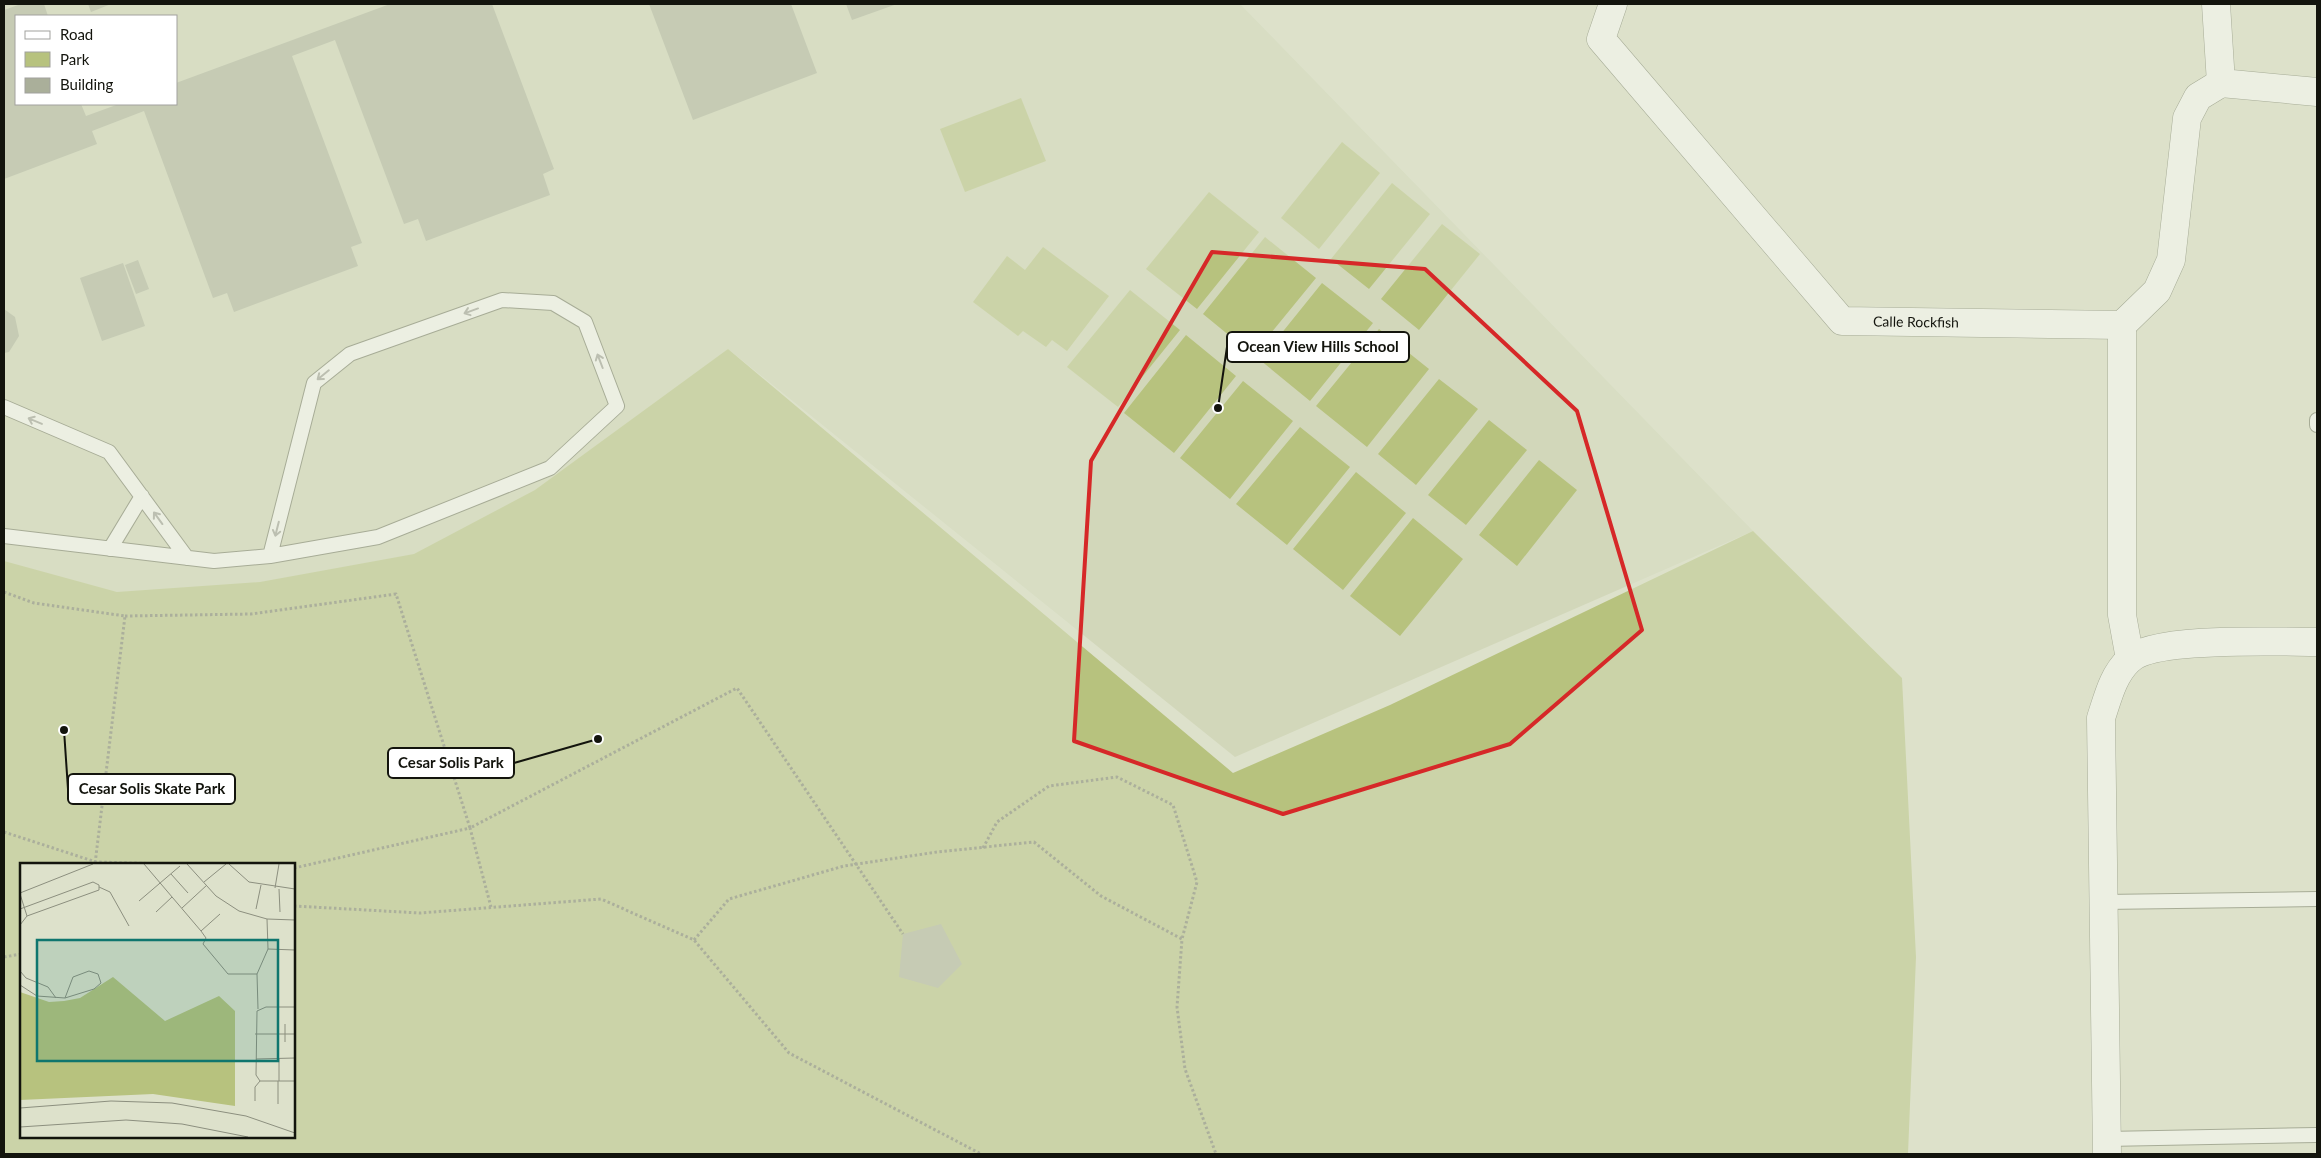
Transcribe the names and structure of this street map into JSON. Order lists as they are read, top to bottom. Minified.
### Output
{"streets":{"street":["Calle Rockfish"]},"places":["Ocean View Hills School","Cesar Solis Skate Park","Cesar Solis Park"],"legend":["Road","Park","Building"]}
